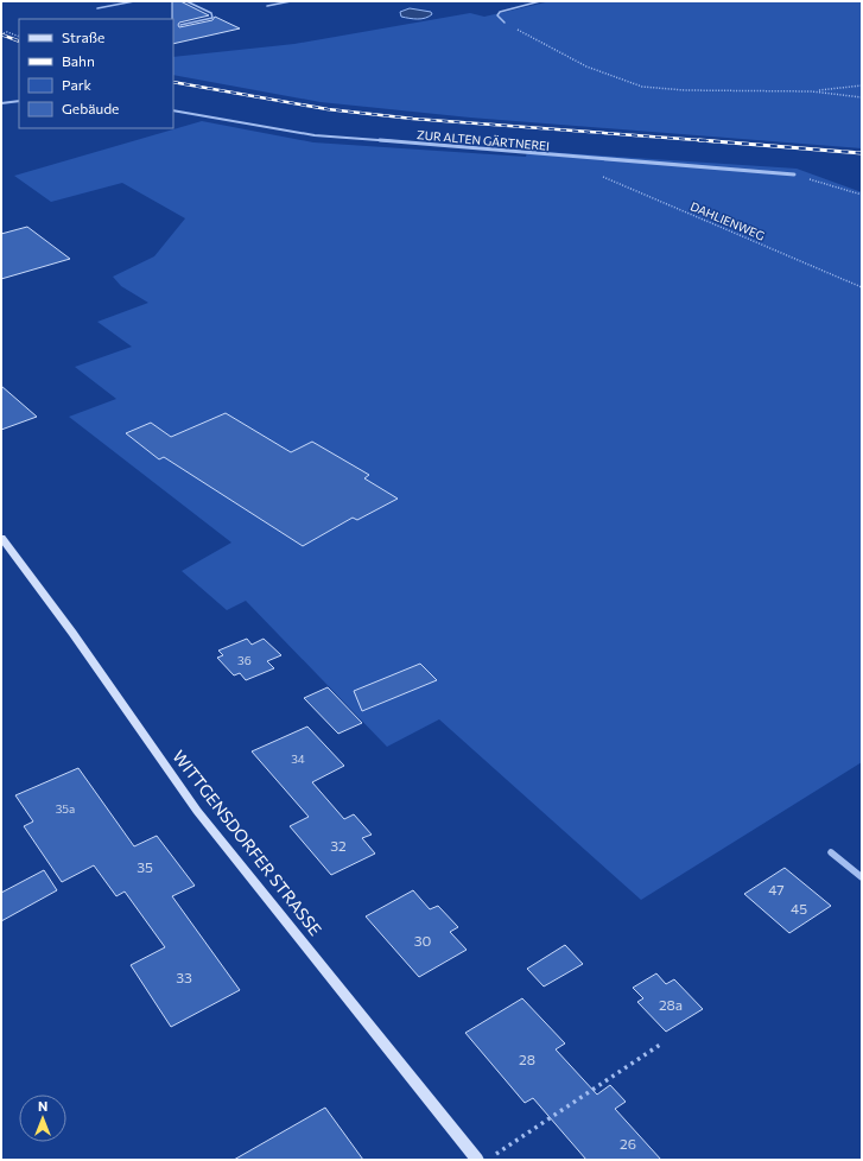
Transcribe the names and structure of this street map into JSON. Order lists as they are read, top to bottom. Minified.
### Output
{"streets":{"street":["ZUR ALTEN GÄRTNEREI","WITTGENSDORFER STRASSE"],"path":["DAHLIENWEG"]},"house_numbers":["36","34","35a","32","35","47","45","30","33","28a","28","26"],"legend":["Straße","Bahn","Park","Gebäude"],"north":"top"}
